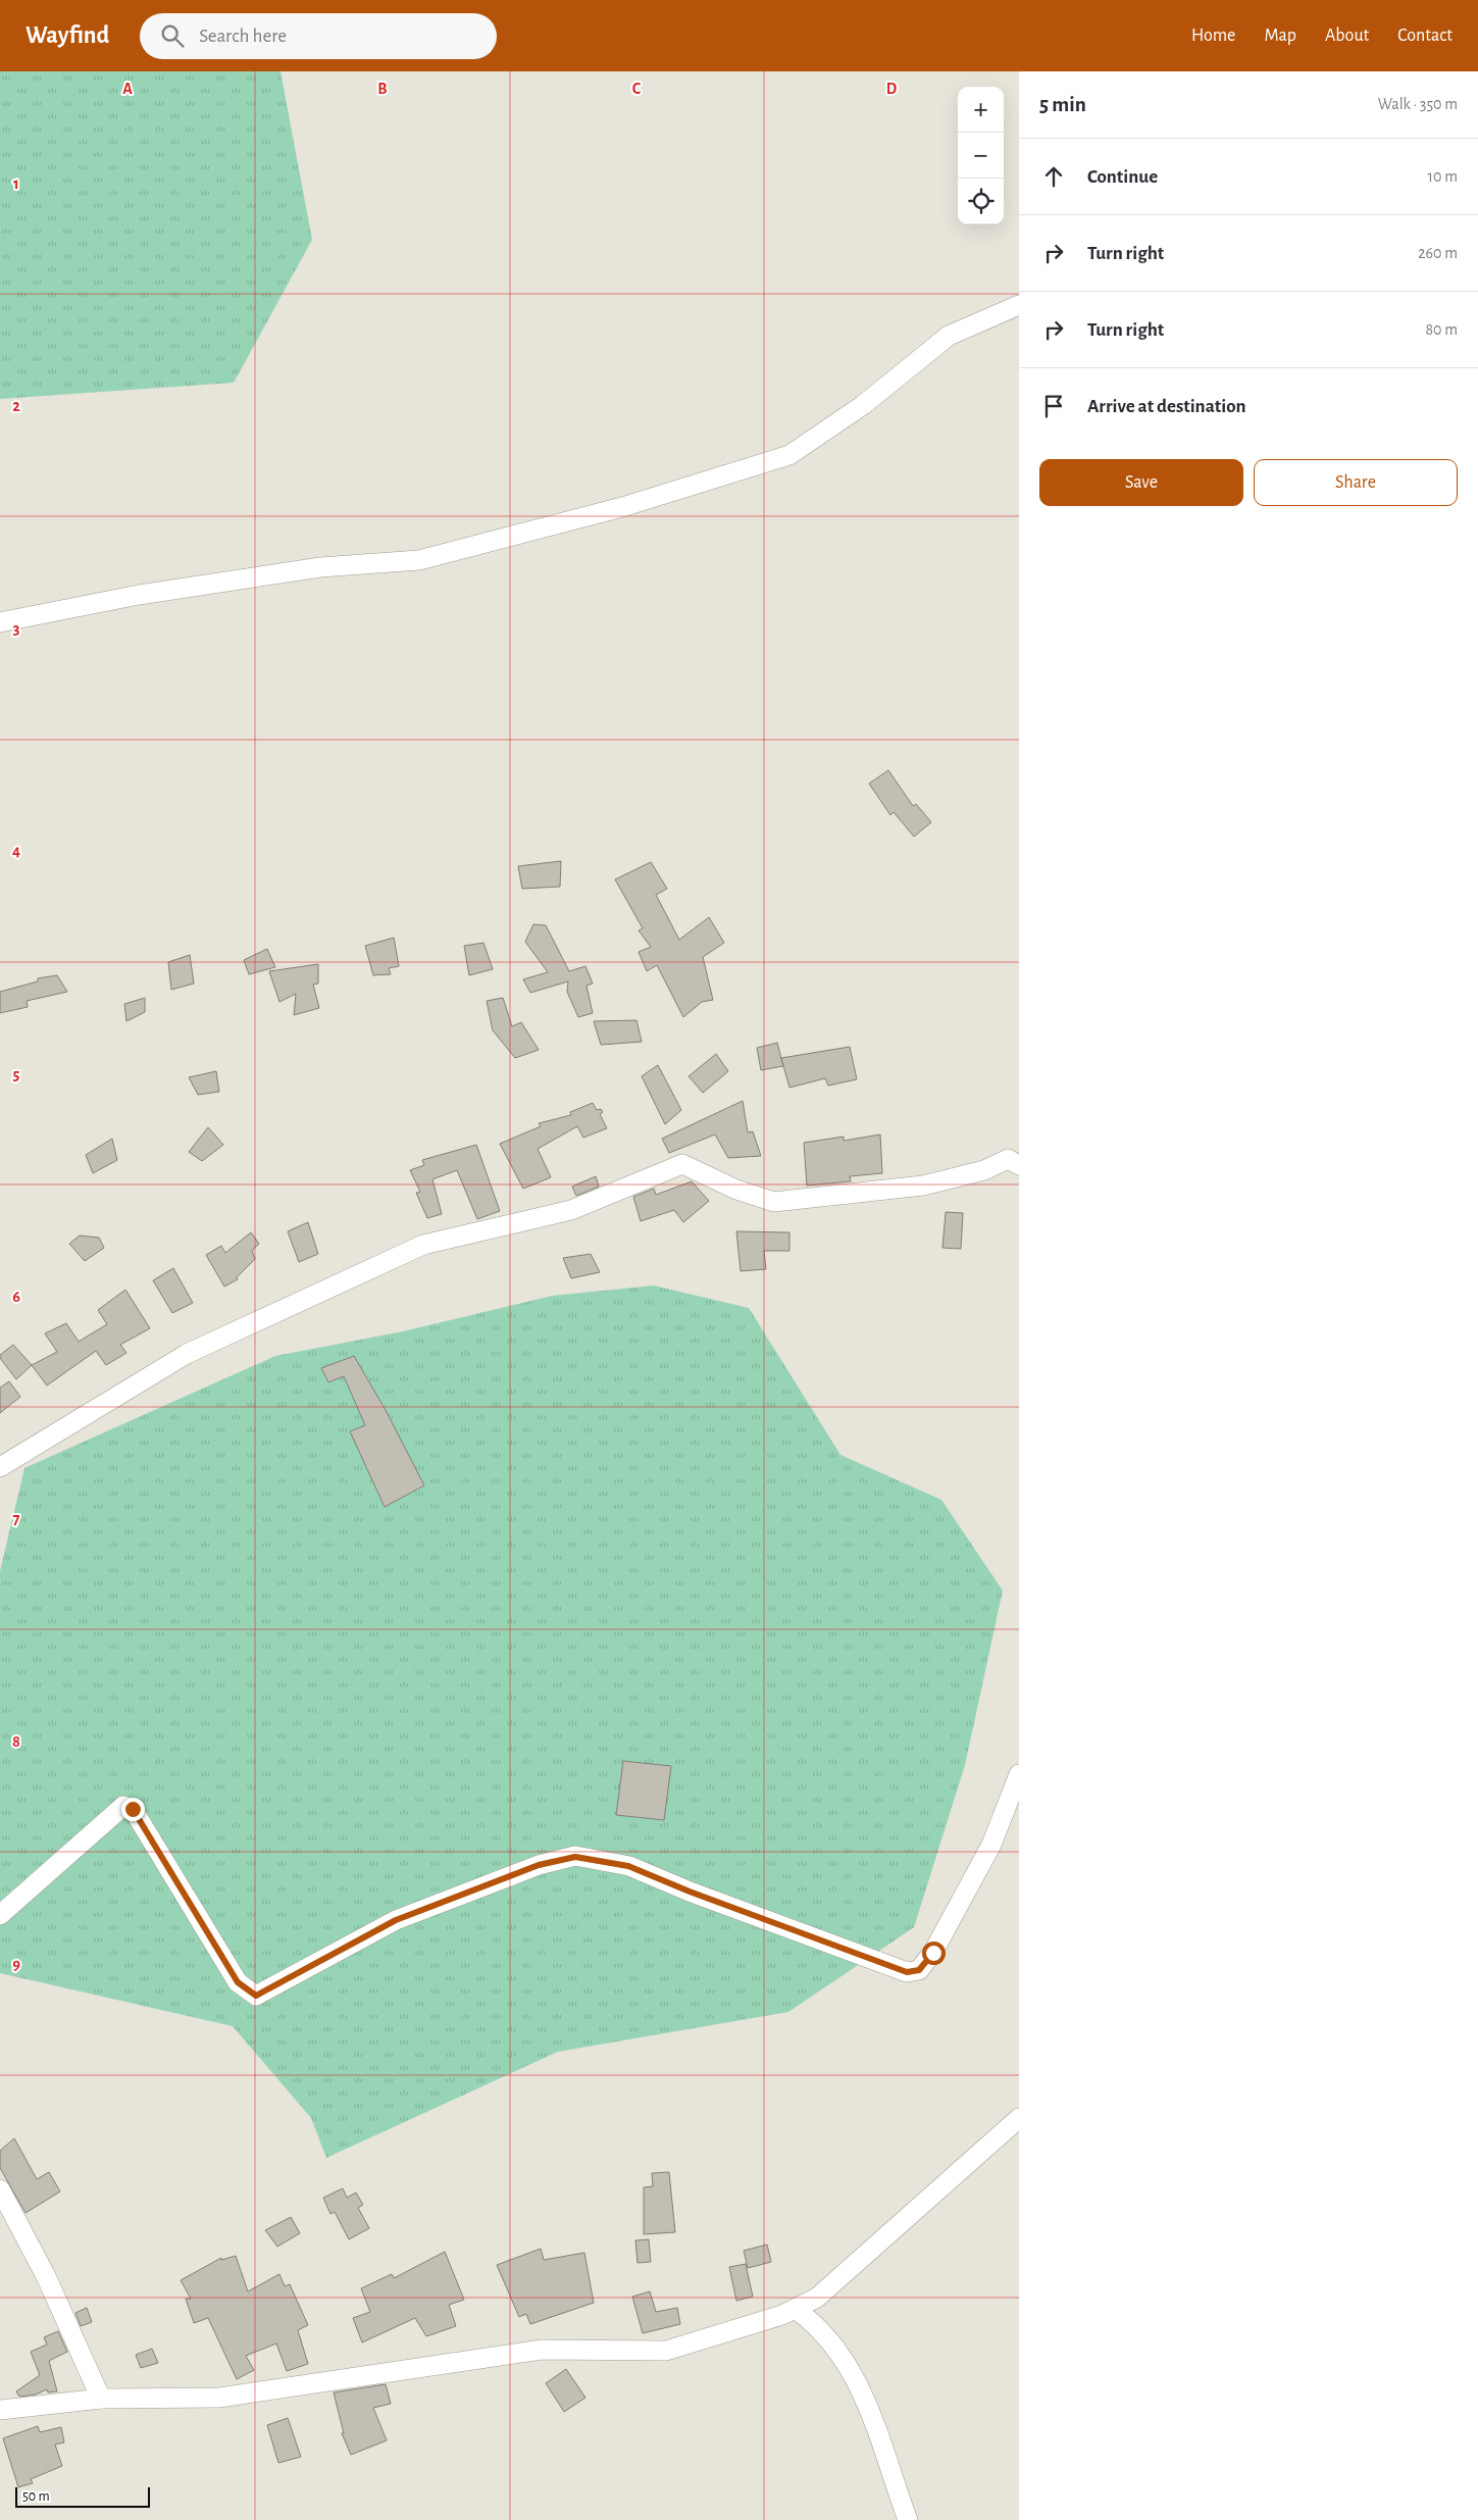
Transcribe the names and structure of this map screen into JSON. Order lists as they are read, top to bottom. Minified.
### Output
{"scale_bar":"50 m","page":{"header":"Wayfind","search":"Search here","nav":["Home","Map","About","Contact"],"heading":["5 min","Walk · 350 m"],"map_buttons":["+","−"],"list":[["Continue","10 m"],["Turn right","260 m"],["Turn right","80 m"],"Arrive at destination"],"buttons":["Save","Share"],"scale":"50 m"},"grid":{"columns":["A","B","C","D"],"rows":["1","2","3","4","5","6","7","8","9"]}}
